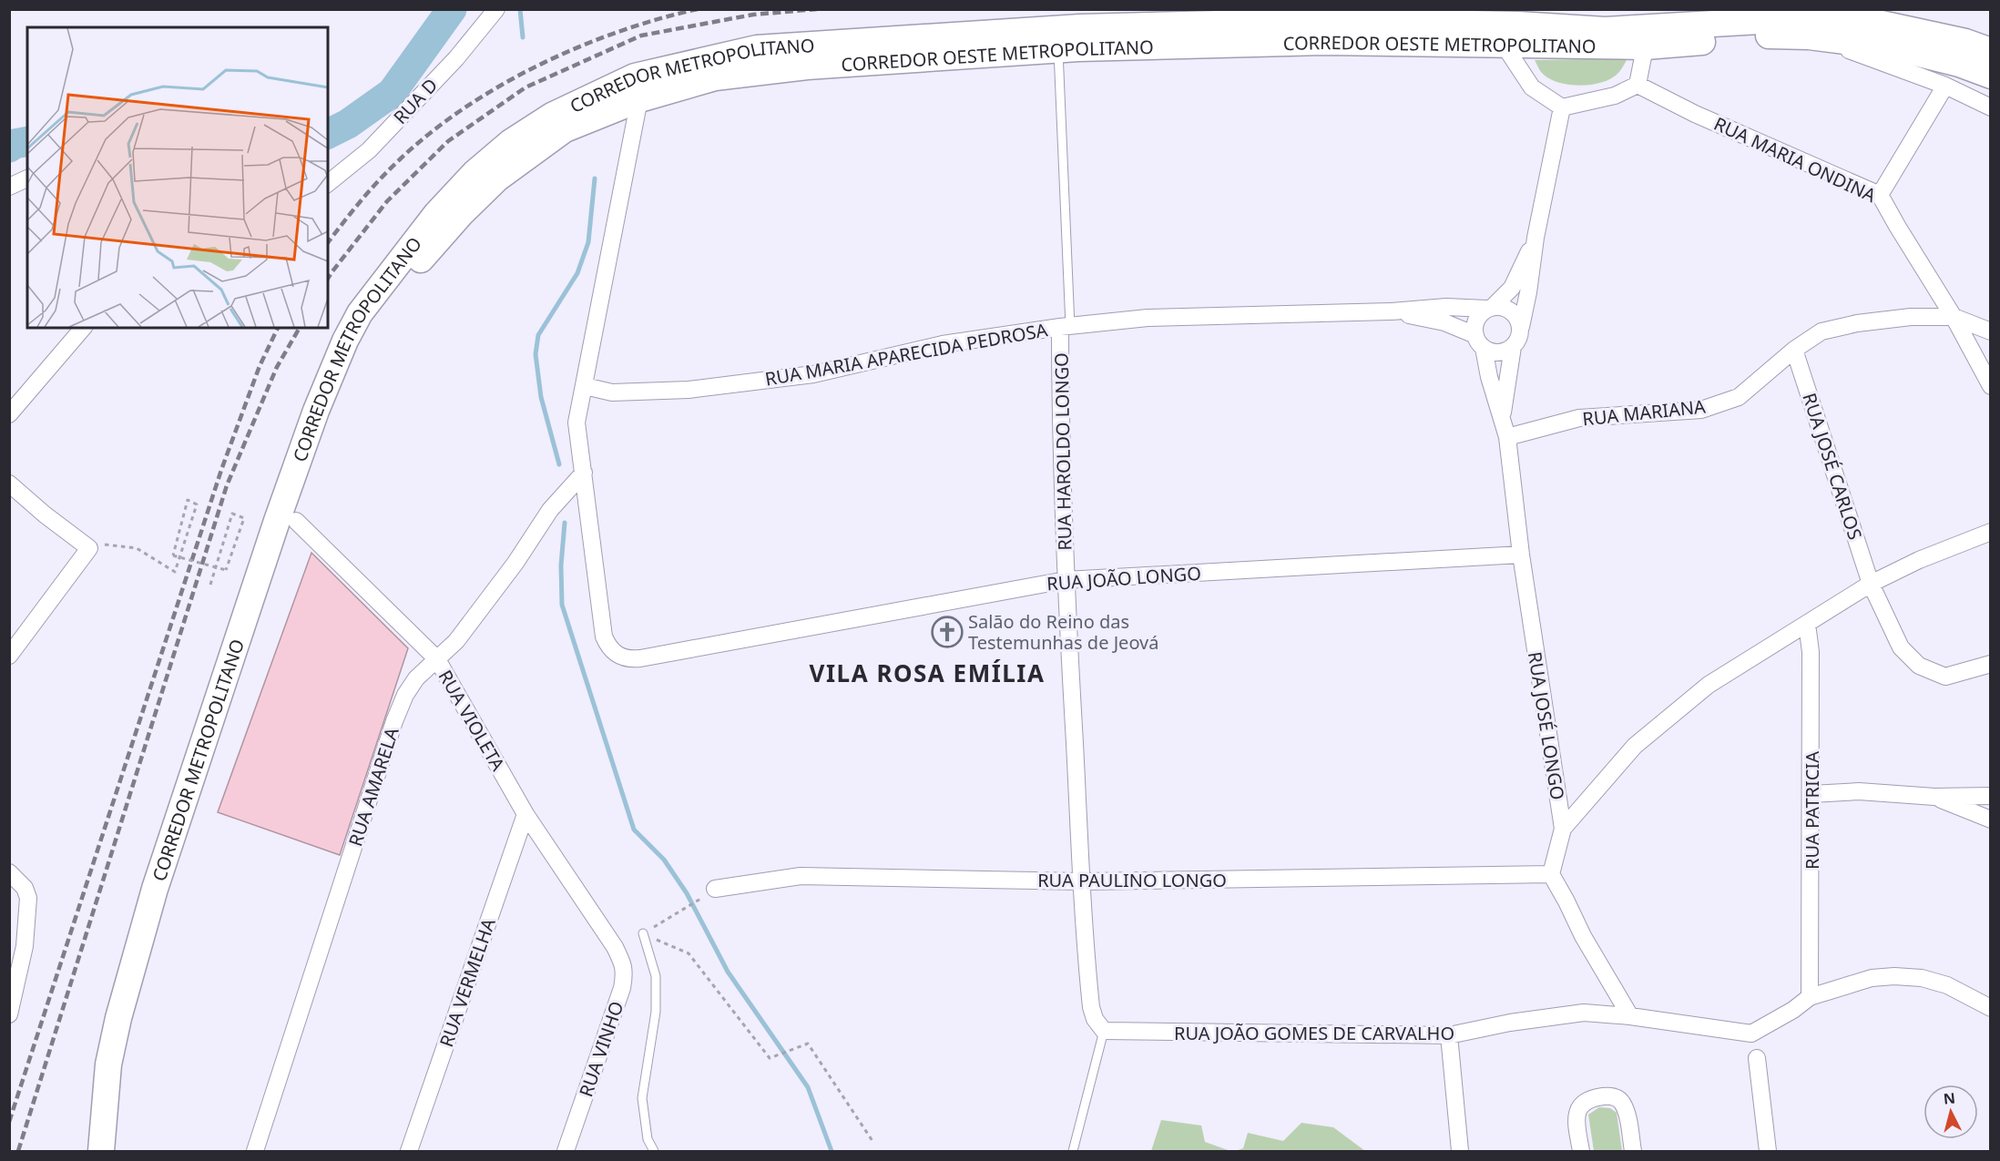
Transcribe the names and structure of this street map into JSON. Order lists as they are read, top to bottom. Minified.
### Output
{"streets":{"main road":["CORREDOR OESTE METROPOLITANO","CORREDOR METROPOLITANO"],"street":["RUA D","RUA MARIA ONDINA","RUA MARIA APARECIDA PEDROSA","RUA MARIANA","RUA HAROLDO LONGO","RUA JOSÉ CARLOS","RUA JOÃO LONGO","RUA VIOLETA","RUA JOSÉ LONGO","RUA AMARELA","RUA PATRICIA","RUA PAULINO LONGO","RUA VERMELHA","RUA JOÃO GOMES DE CARVALHO","RUA VINHO"]},"crossings":[["CORREDOR OESTE METROPOLITANO","CORREDOR METROPOLITANO"],["CORREDOR OESTE METROPOLITANO","RUA VIOLETA"],["RUA MARIA ONDINA","RUA MARIANA"],["RUA MARIA APARECIDA PEDROSA","RUA HAROLDO LONGO"],["RUA MARIA APARECIDA PEDROSA","RUA JOSÉ LONGO"],["RUA MARIANA","RUA JOSÉ CARLOS"],["RUA MARIANA","RUA JOSÉ LONGO"],["RUA HAROLDO LONGO","RUA JOÃO LONGO"],["RUA HAROLDO LONGO","RUA PAULINO LONGO"],["RUA HAROLDO LONGO","RUA JOÃO GOMES DE CARVALHO"],["RUA JOÃO LONGO","RUA JOSÉ LONGO"],["RUA JOÃO LONGO","RUA AMARELA"],["RUA VIOLETA","RUA AMARELA"],["RUA VIOLETA","RUA VERMELHA"],["RUA VIOLETA","RUA VINHO"],["RUA JOSÉ LONGO","RUA PAULINO LONGO"],["RUA PATRICIA","RUA JOÃO GOMES DE CARVALHO"]],"districts":["VILA ROSA EMÍLIA"],"places":{"church":["Salão do Reino das Testemunhas de Jeová"]},"north":"top"}
